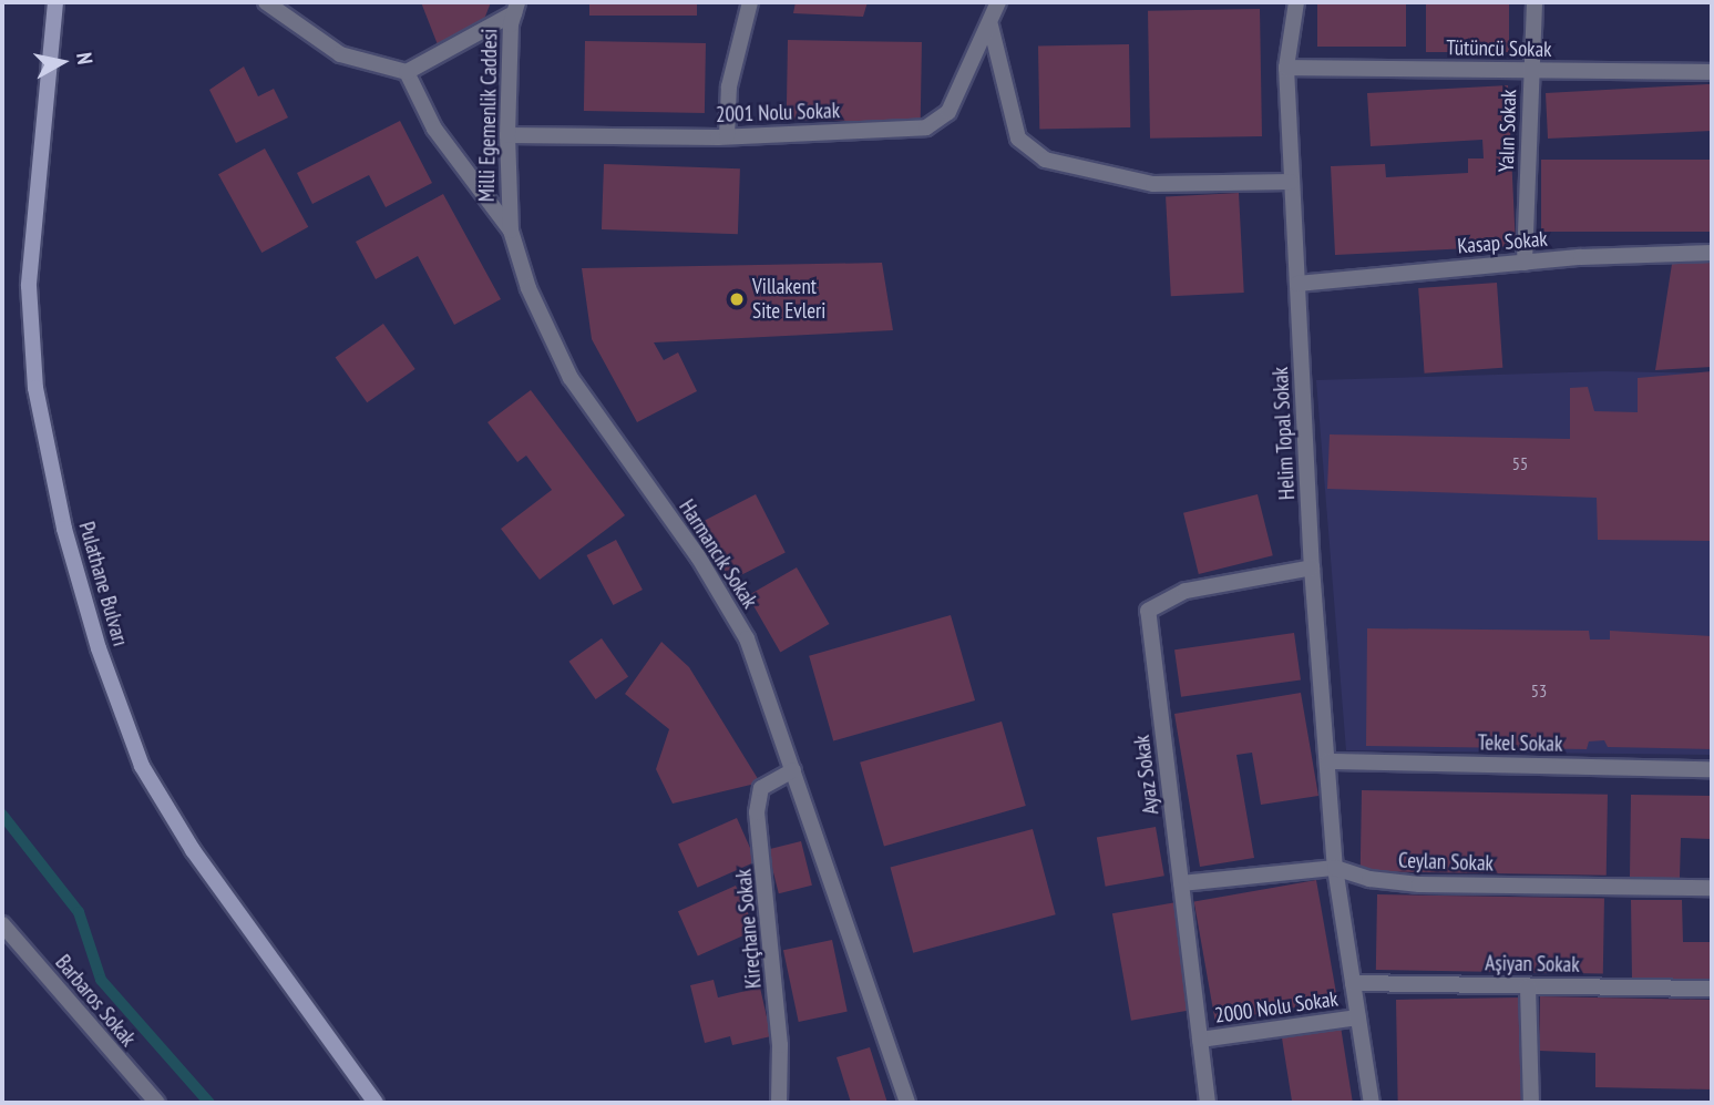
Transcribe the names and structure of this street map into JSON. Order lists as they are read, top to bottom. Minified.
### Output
{"streets":{"street":["Tütüncü Sokak","2001 Nolu Sokak","Milli Egemenlik Caddesi","Yalın Sokak","Kasap Sokak","Helim Topal Sokak","Harmancık Sokak","Pulathane Bulvarı","Tekel Sokak","Ayaz Sokak","Ceylan Sokak","Kireçhane Sokak","Aşiyan Sokak","Barbaros Sokak","2000 Nolu Sokak"]},"crossings":[["Tütüncü Sokak","Yalın Sokak"],["Tütüncü Sokak","Helim Topal Sokak"],["2001 Nolu Sokak","Milli Egemenlik Caddesi"],["Milli Egemenlik Caddesi","Harmancık Sokak"],["Yalın Sokak","Kasap Sokak"],["Kasap Sokak","Helim Topal Sokak"],["Helim Topal Sokak","Tekel Sokak"],["Helim Topal Sokak","Ayaz Sokak"],["Helim Topal Sokak","Ceylan Sokak"],["Helim Topal Sokak","Aşiyan Sokak"],["Helim Topal Sokak","2000 Nolu Sokak"],["Harmancık Sokak","Kireçhane Sokak"],["Ayaz Sokak","Ceylan Sokak"],["Ayaz Sokak","2000 Nolu Sokak"]],"places":["Villakent Site Evleri"],"house_numbers":["55","53"],"north":"right"}
